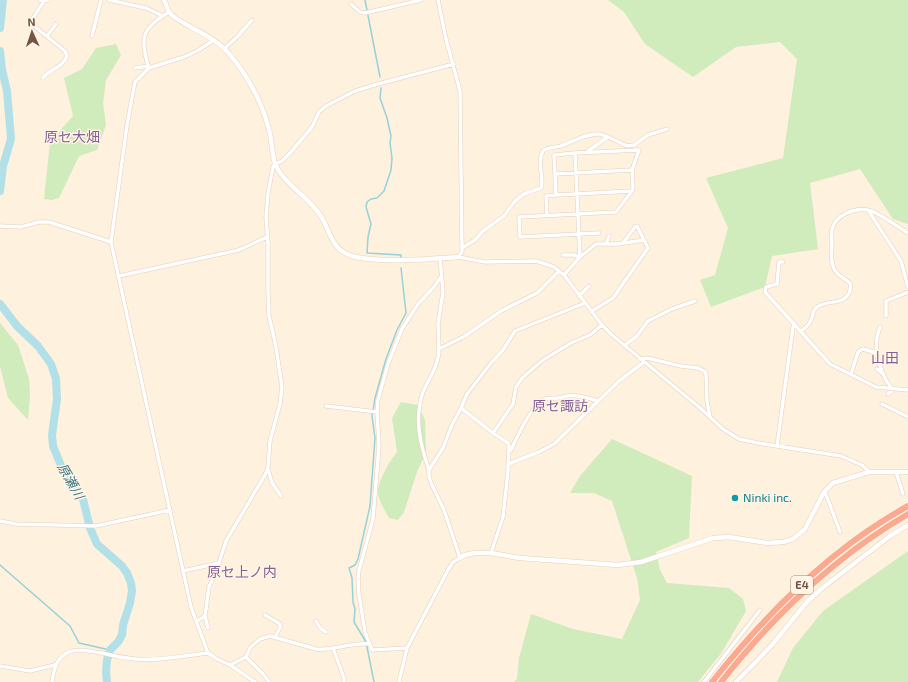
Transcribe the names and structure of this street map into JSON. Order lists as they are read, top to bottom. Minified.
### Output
{"streets":{"highway":["E4"]},"districts":["原セ大畑","山田","原セ諏訪","原セ上ノ内"],"water":["原瀬川"],"places":["Ninki inc."],"north":"top"}
